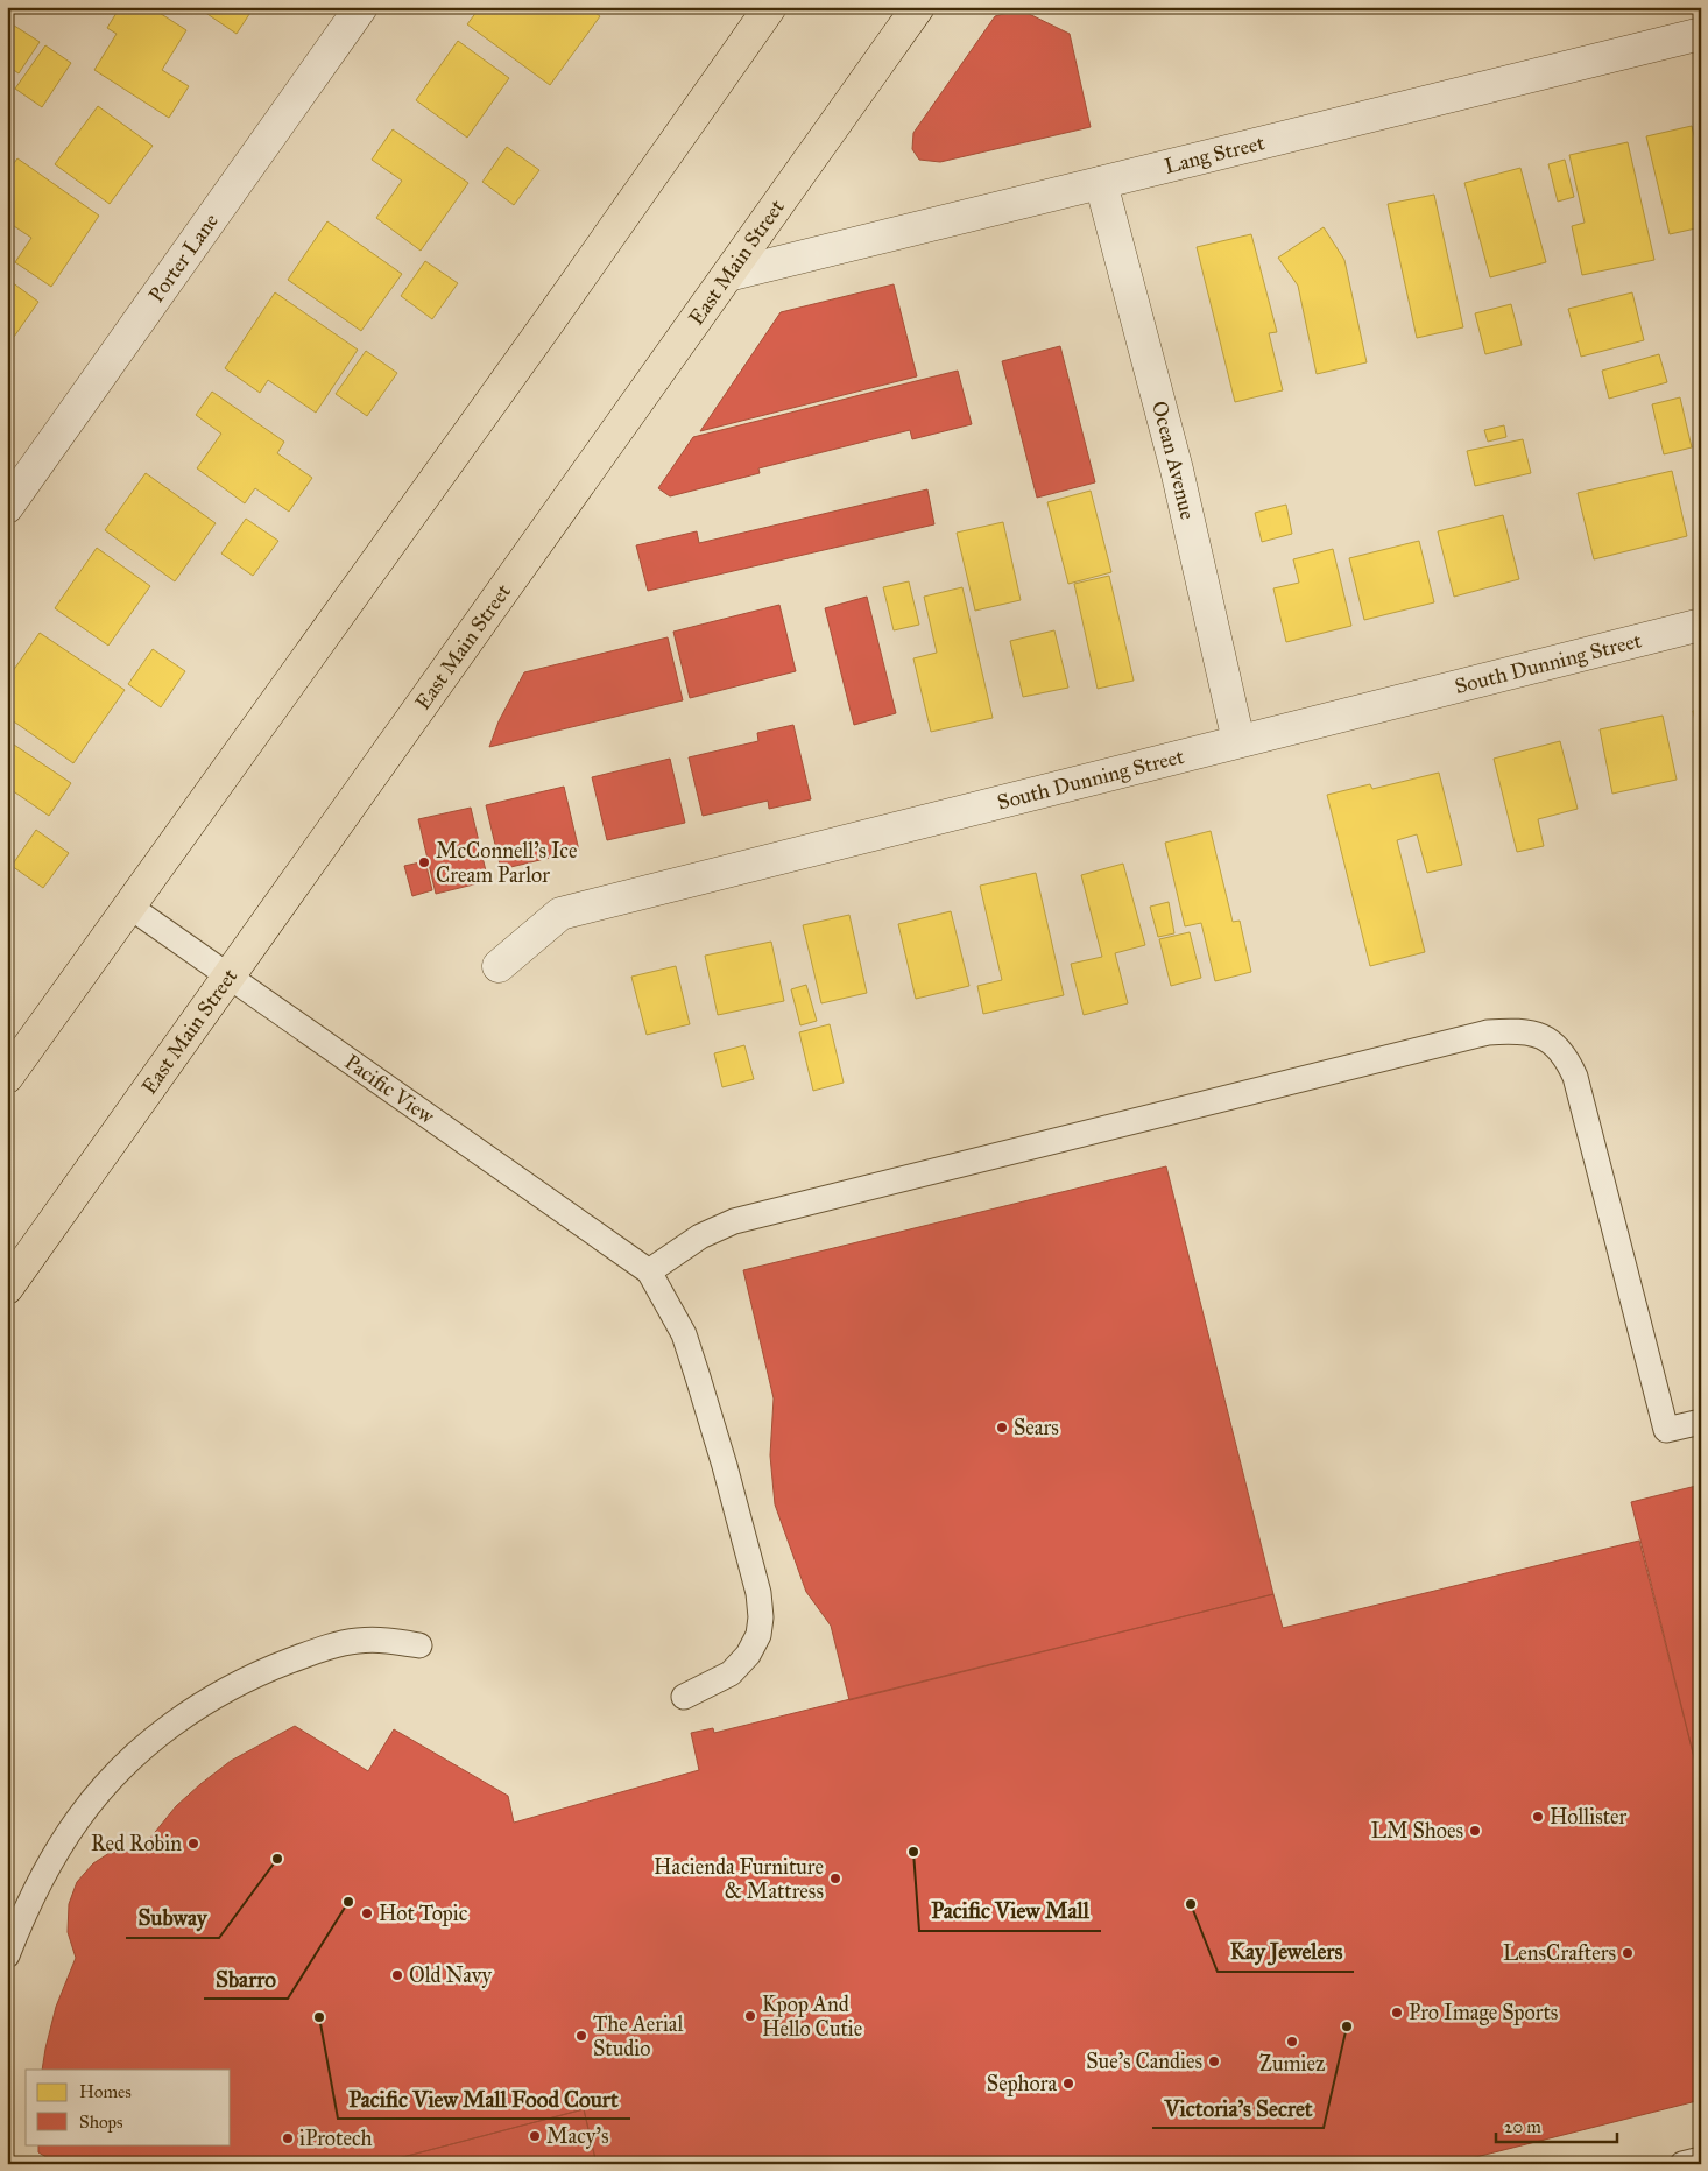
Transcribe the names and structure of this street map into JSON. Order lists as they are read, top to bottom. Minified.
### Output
{"streets":{"main road":["East Main Street"],"street":["Lang Street","Porter Lane","Ocean Avenue","South Dunning Street"],"lane":["Pacific View"]},"crossings":[["Lang Street","East Main Street"],["Lang Street","Ocean Avenue"],["East Main Street","Pacific View"],["Ocean Avenue","South Dunning Street"]],"places":["McConnell's Ice Cream Parlor","Sears","Hollister","LM Shoes","Red Robin","Pacific View Mall","Subway","Hacienda Furniture & Mattress","Sbarro","Kay Jewelers","Hot Topic","LensCrafters","Old Navy","Pro Image Sports","Kpop And Hello Cutie","Pacific View Mall Food Court","Victoria's Secret","The Aerial Studio","Zumiez","Sue's Candies","Sephora","Macy's","iProtech"],"legend":["Homes","Shops"],"scale_bar":"20 m"}
